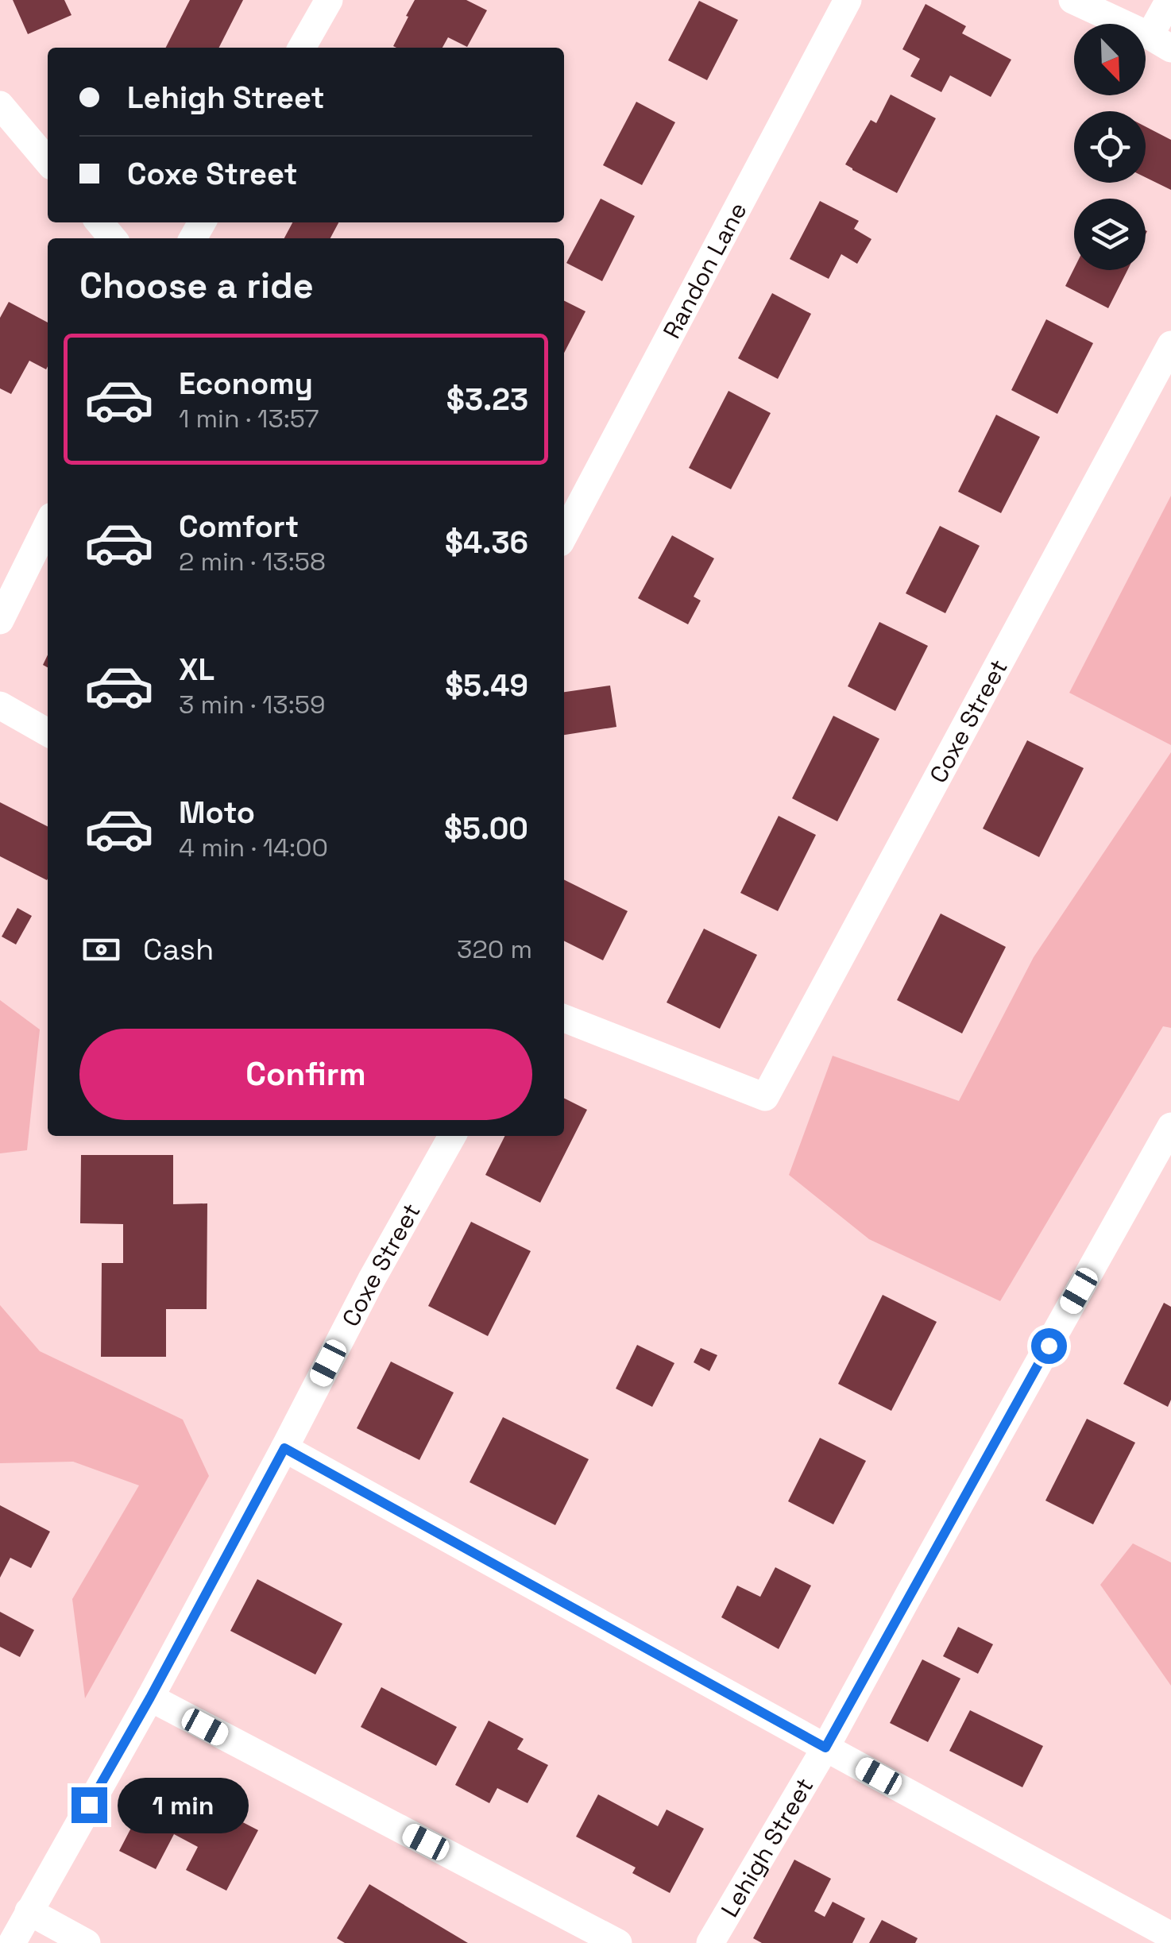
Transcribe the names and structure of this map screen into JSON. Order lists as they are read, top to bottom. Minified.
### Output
{"streets":{"street":["Randon Lane","Coxe Street","Lehigh Street"]},"north":"bottom right","page":{"banner":["Lehigh Street","Coxe Street"],"heading":"Choose a ride","list":[{"name":"Economy","note":"1 min · 13:57","value":"$3.23"},{"name":"Comfort","note":"2 min · 13:58","value":"$4.36"},{"name":"XL","note":"3 min · 13:59","value":"$5.49"},{"name":"Moto","note":"4 min · 14:00","value":"$5.00"}],"pay":["Cash","320 m"],"buttons":"Confirm","bubble":"1 min"}}
